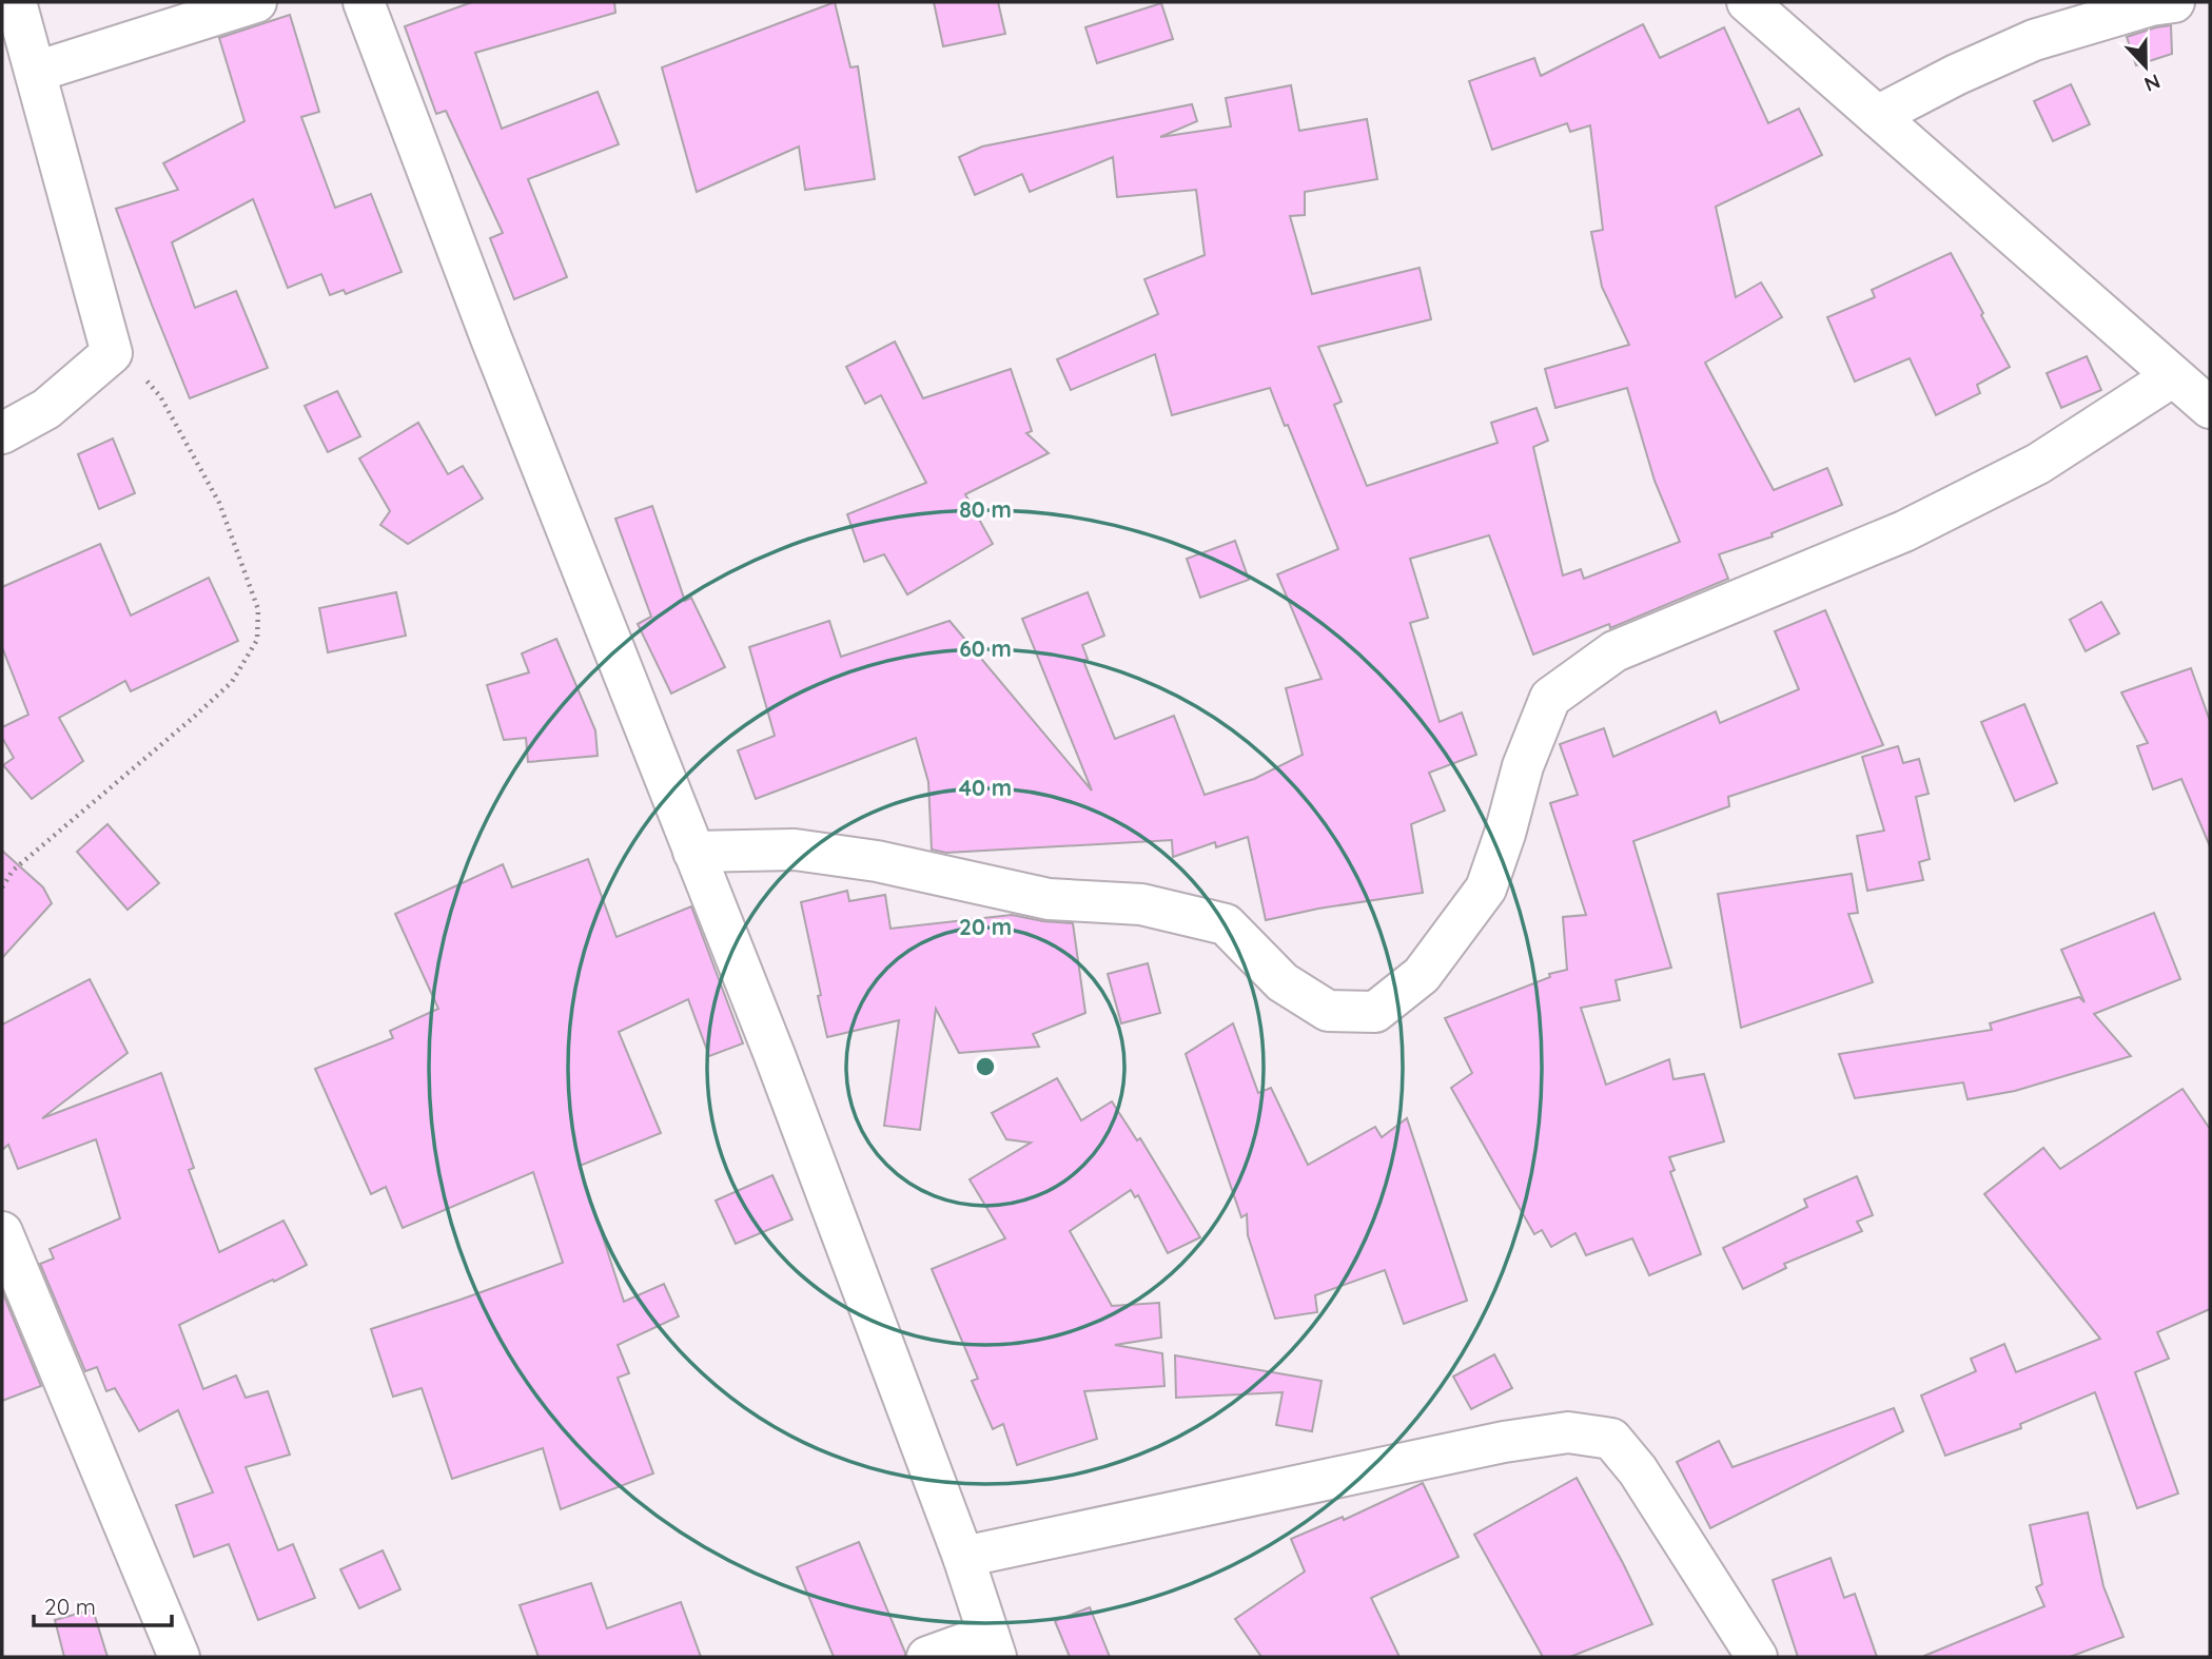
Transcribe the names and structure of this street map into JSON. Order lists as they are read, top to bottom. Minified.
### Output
{"scale_bar":"20 m","north":"bottom","rings":["80 m","60 m","40 m","20 m"]}
